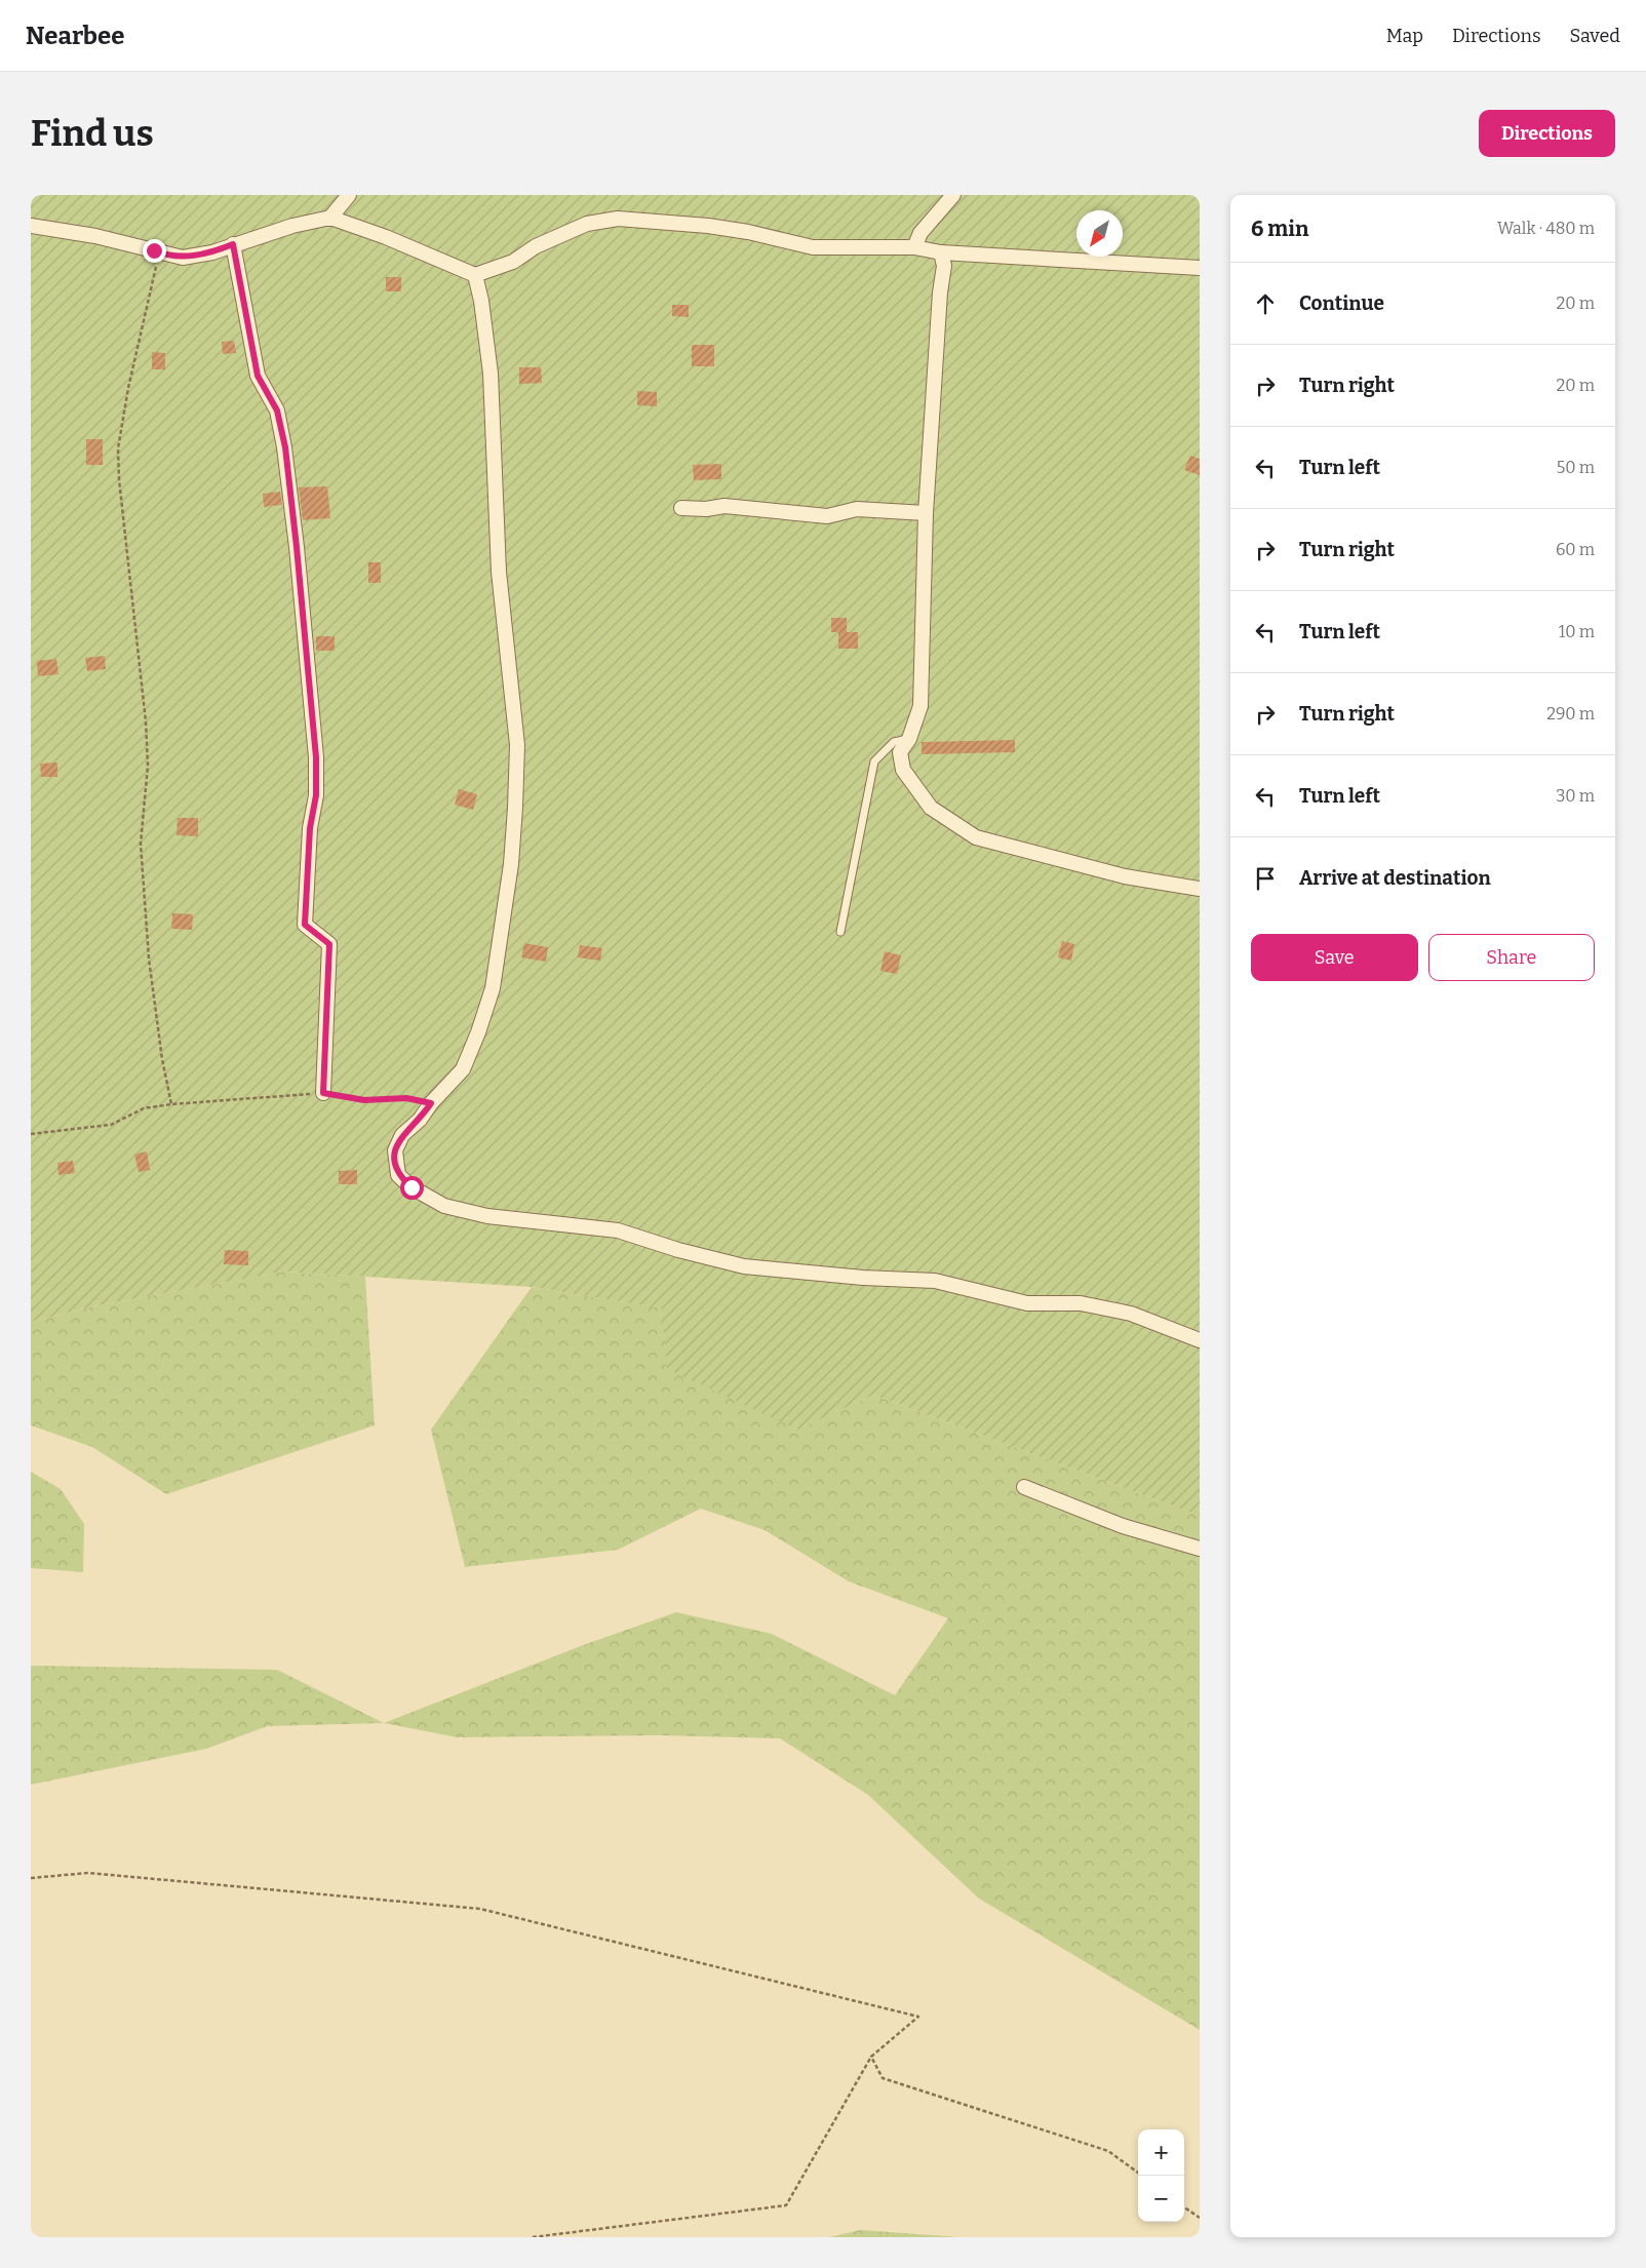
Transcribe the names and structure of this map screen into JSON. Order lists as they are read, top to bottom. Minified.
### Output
{"north":"bottom left","page":{"header":"Nearbee","nav":["Map","Directions","Saved"],"buttons":["Directions",["Save","Share"]],"title":"Find us","heading":["6 min","Walk · 480 m"],"list":[["Continue","20 m"],["Turn right","20 m"],["Turn left","50 m"],["Turn right","60 m"],["Turn left","10 m"],["Turn right","290 m"],["Turn left","30 m"],"Arrive at destination"],"map_buttons":["+","−"]}}
